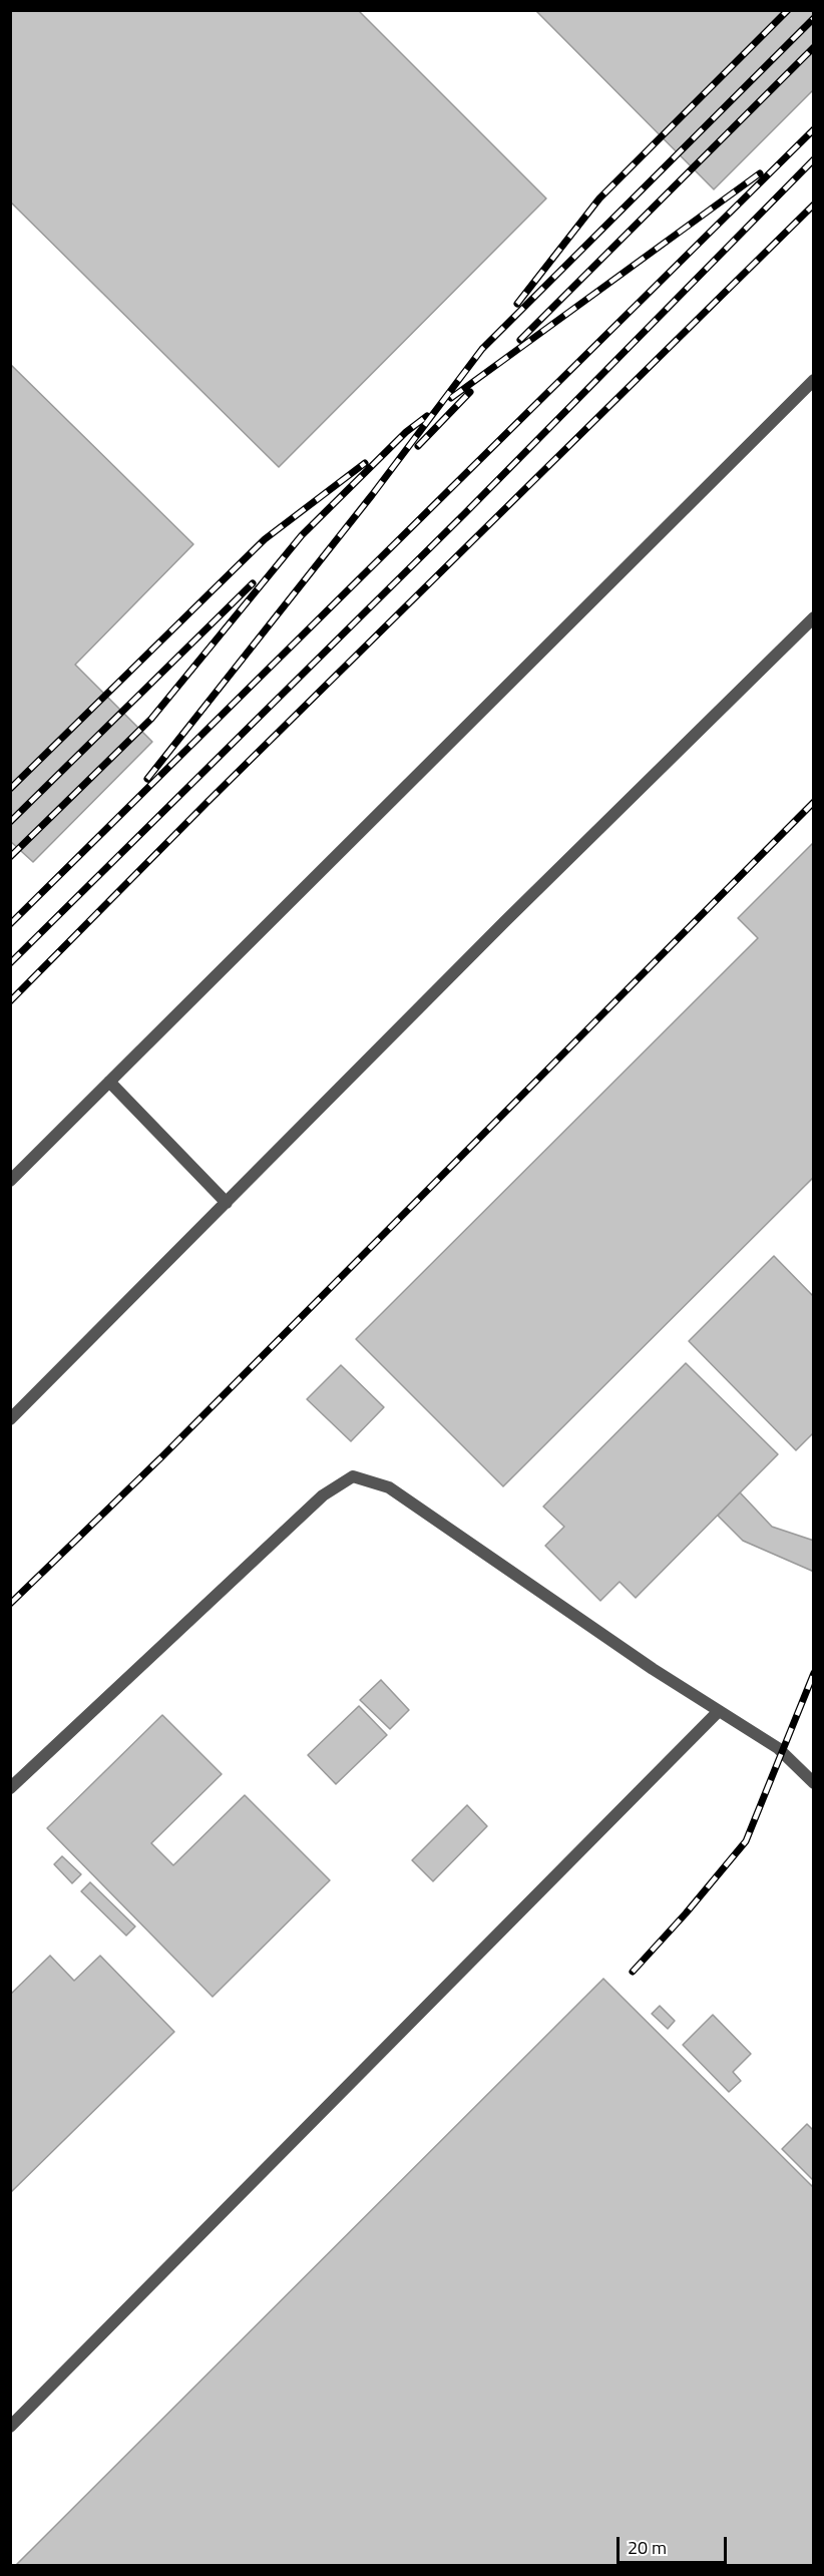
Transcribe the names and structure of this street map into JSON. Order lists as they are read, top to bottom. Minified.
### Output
{"scale_bar":"20 m"}
